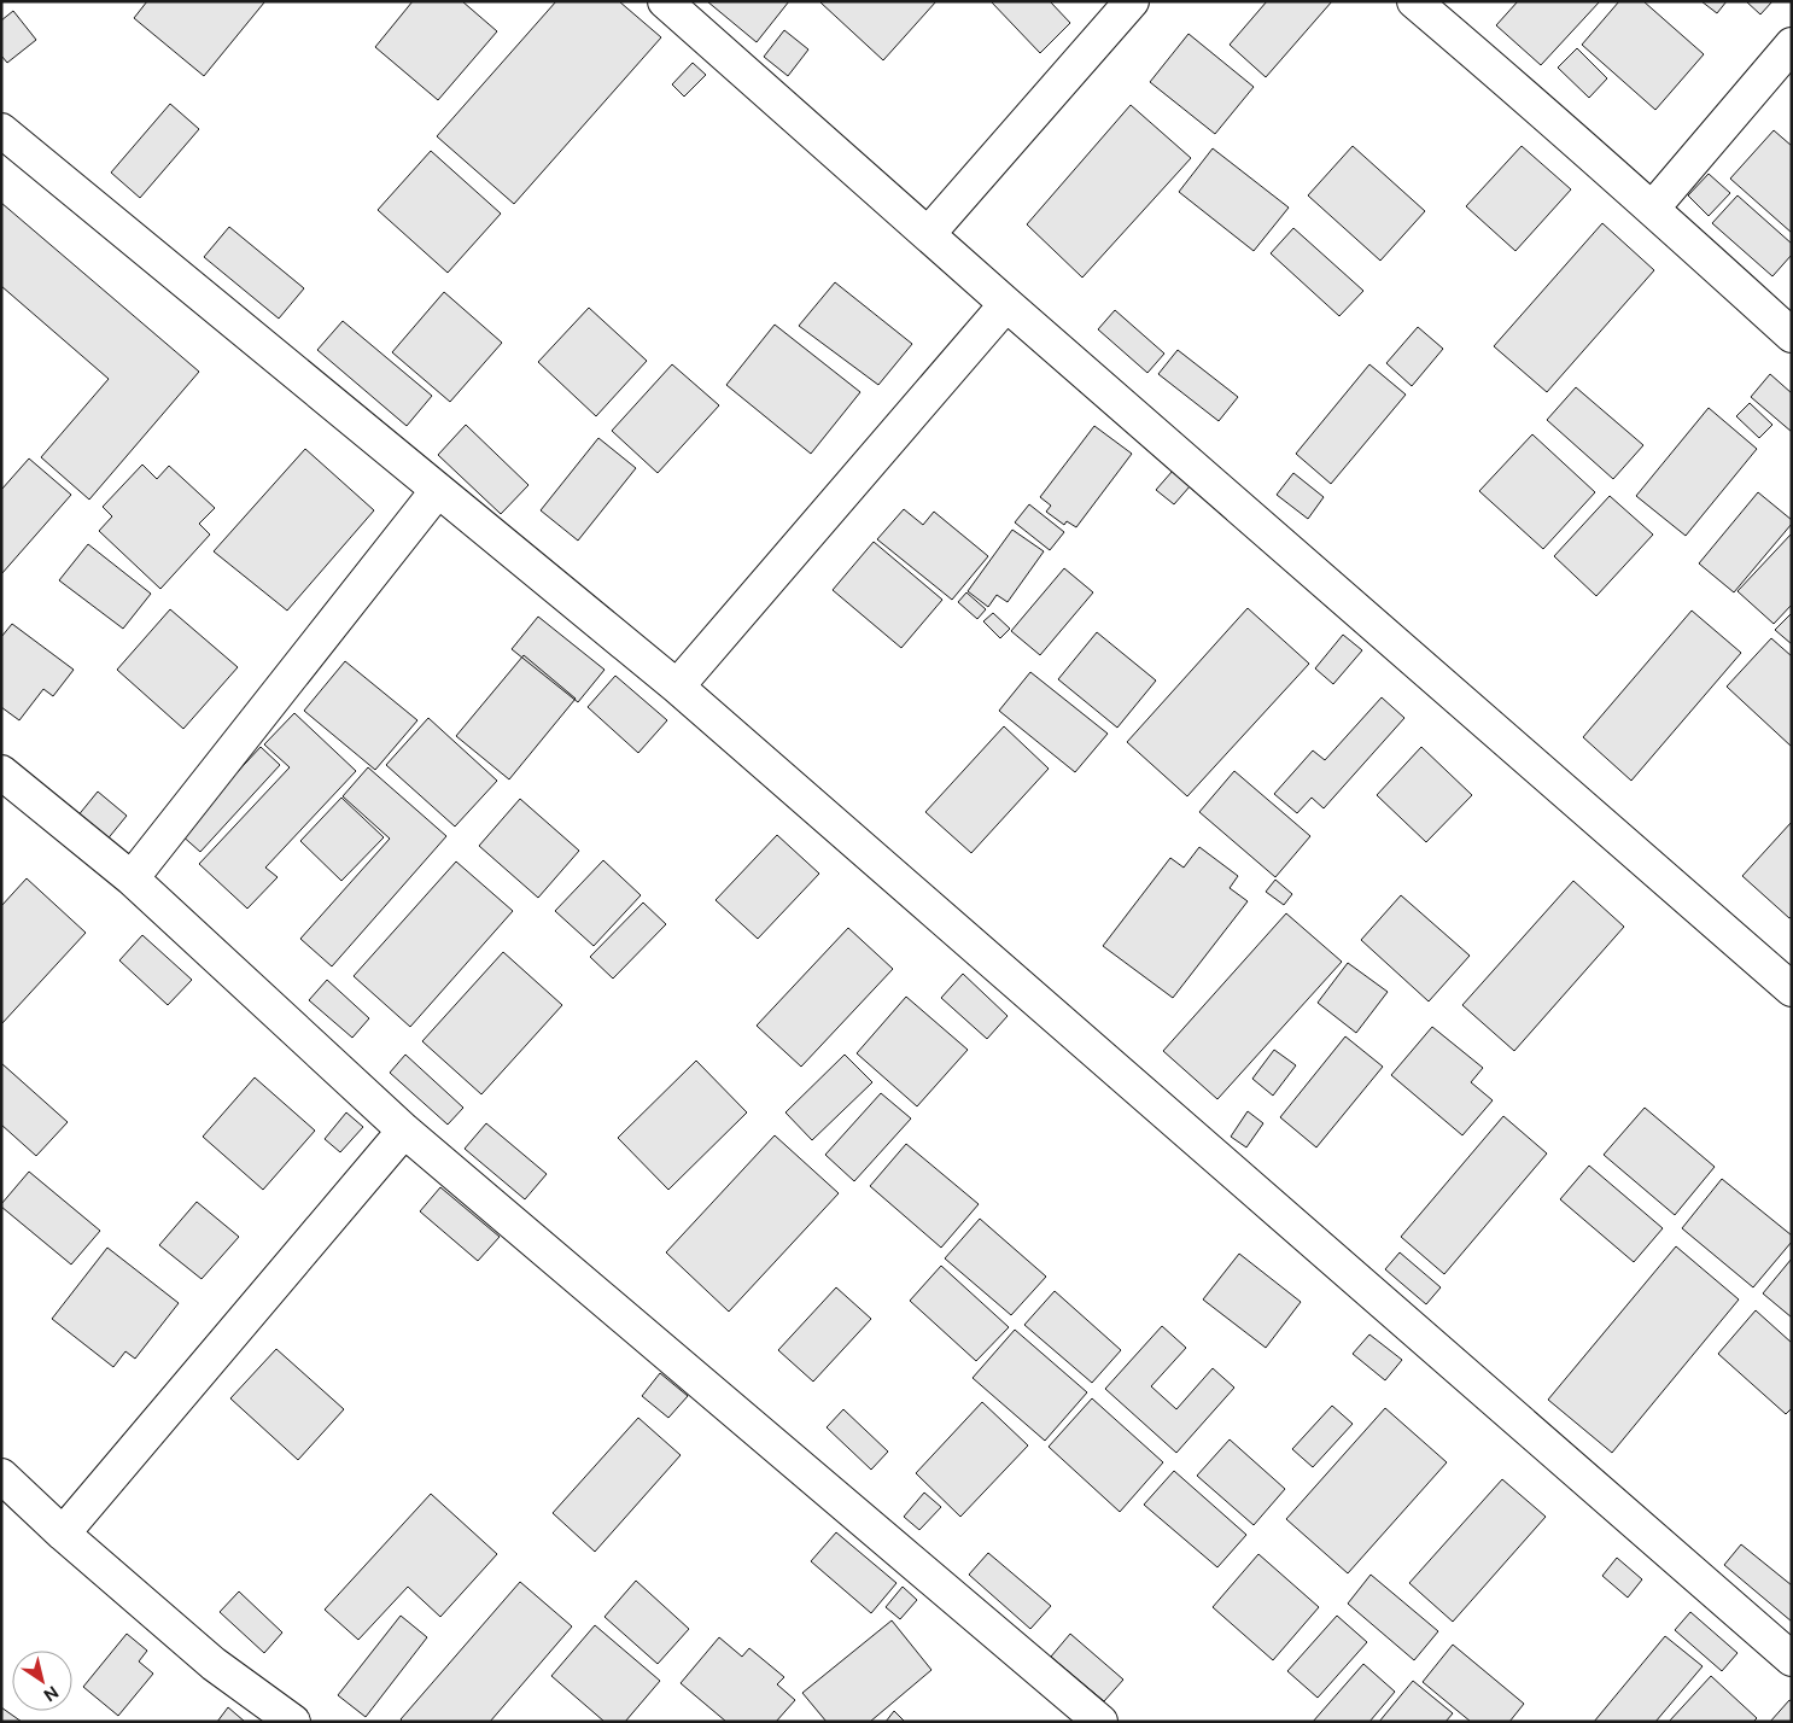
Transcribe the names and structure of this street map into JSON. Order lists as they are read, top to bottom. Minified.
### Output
{"north":"bottom right"}
